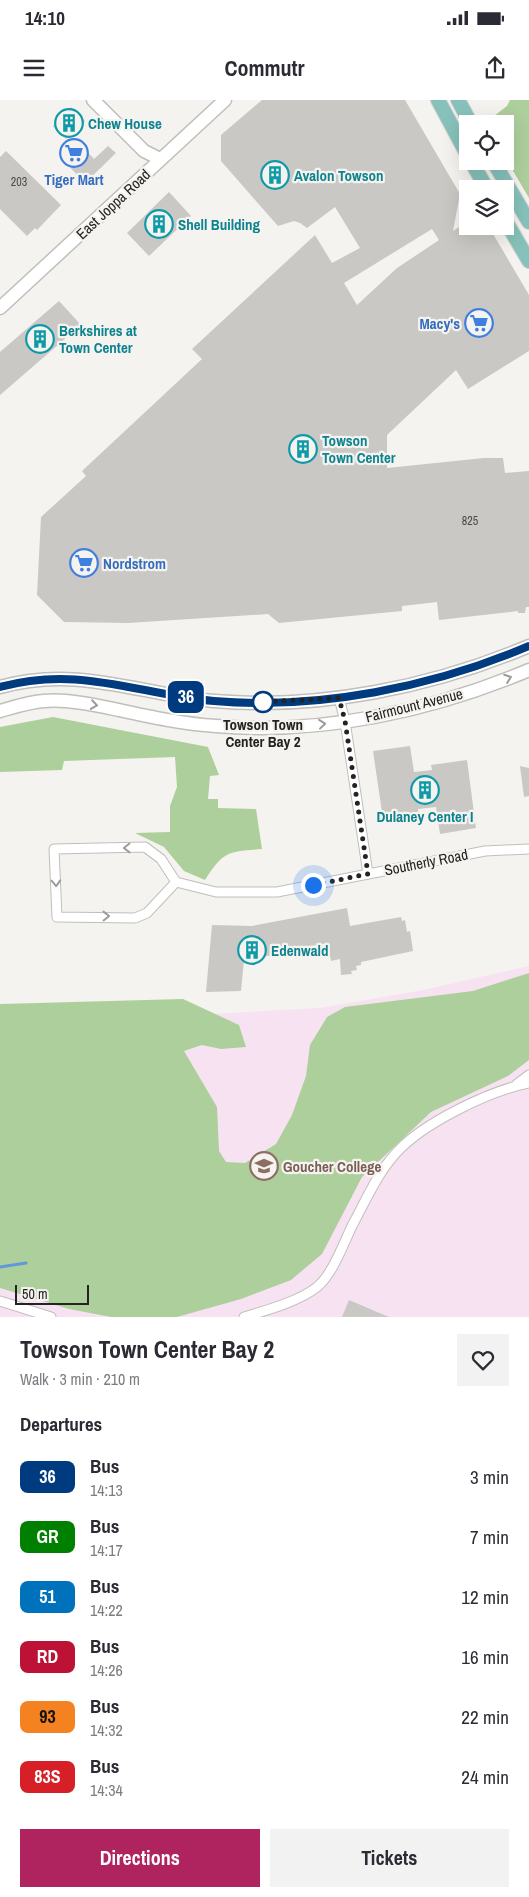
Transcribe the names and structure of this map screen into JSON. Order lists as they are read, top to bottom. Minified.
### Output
{"streets":{"main road":["East Joppa Road","Fairmount Avenue"],"street":["Southerly Road"]},"places":{"building":["Chew House","Avalon Towson","Shell Building","Berkshires at Town Center","Towson Town Center","Dulaney Center I","Edenwald"],"supermarket":["Tiger Mart","Macy's","Nordstrom"],"other":["Towson Town Center Bay 2"],"school or university":["Goucher College"]},"lines":["bus line 36"],"house_numbers":["203","825"],"scale_bar":"50 m","page":{"status":"14:10","header":"Commutr","on_map":"36","scale":"50 m","heading":[["Towson Town Center Bay 2","Walk · 3 min · 210 m"],"Departures"],"list":[{"mark":"36","name":"Bus","note":"14:13","value":"3 min"},{"mark":"GR","name":"Bus","note":"14:17","value":"7 min"},{"mark":"51","name":"Bus","note":"14:22","value":"12 min"},{"mark":"RD","name":"Bus","note":"14:26","value":"16 min"},{"mark":"93","name":"Bus","note":"14:32","value":"22 min"},{"mark":"83S","name":"Bus","note":"14:34","value":"24 min"}],"buttons":["Directions","Tickets"]}}
